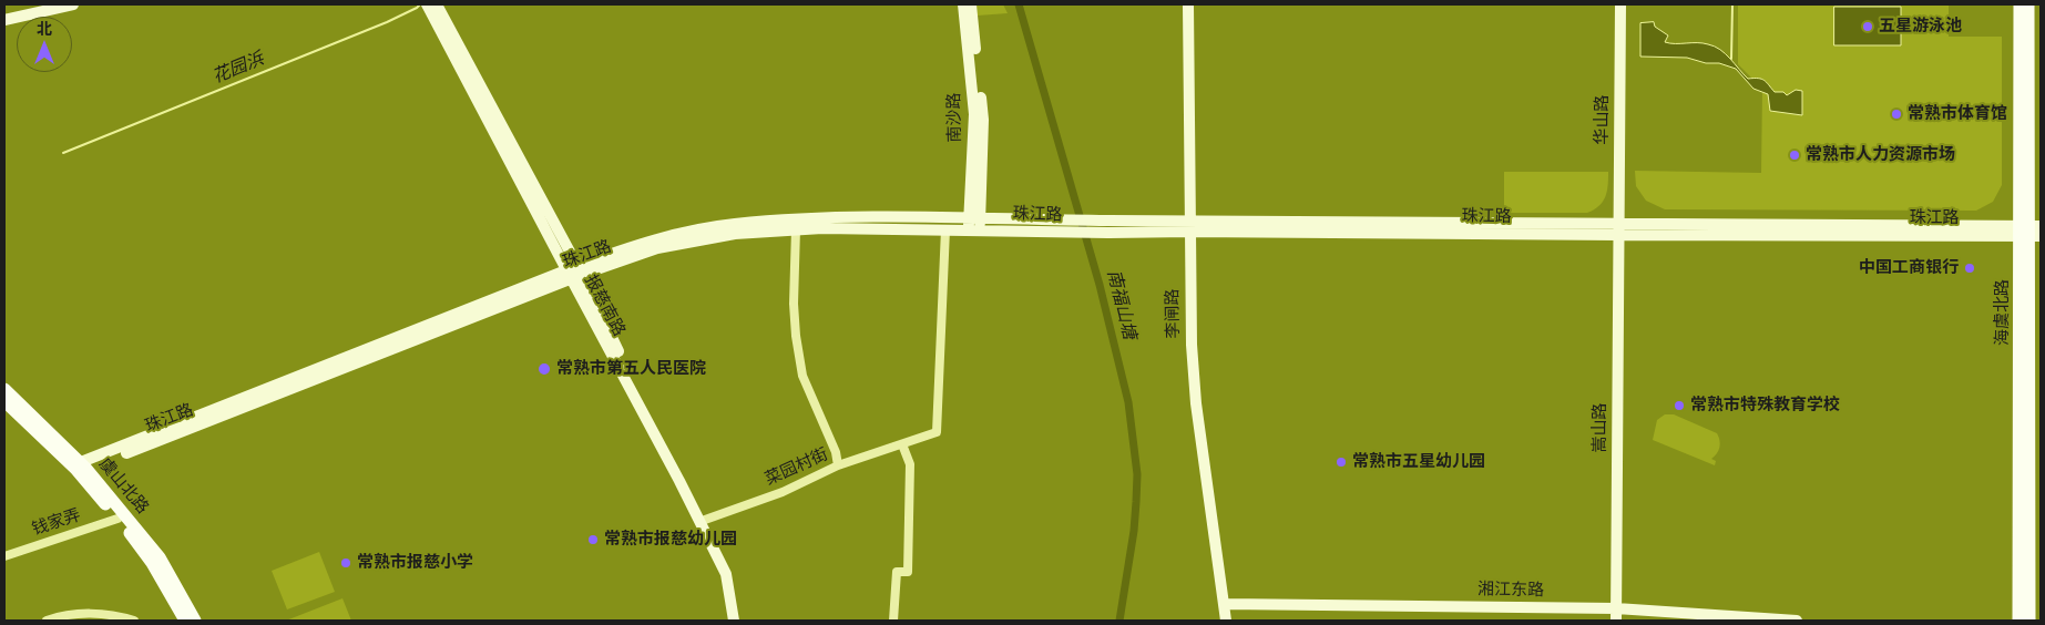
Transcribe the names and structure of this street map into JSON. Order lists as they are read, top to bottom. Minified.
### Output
{"streets":{"main road":["南沙路","华山路","珠江路","报慈南路","海虞北路","李闸路","嵩山路","虞山北路","湘江东路"],"street":["菜园村街","钱家弄"]},"crossings":[["南沙路","珠江路"],["华山路","珠江路"],["华山路","嵩山路"],["珠江路","报慈南路"],["珠江路","海虞北路"],["珠江路","李闸路"],["珠江路","嵩山路"],["珠江路","菜园村街"],["珠江路","虞山北路"],["报慈南路","菜园村街"],["李闸路","湘江东路"],["嵩山路","湘江东路"],["虞山北路","钱家弄"]],"water":["花园浜","南福山塘"],"places":["五星游泳池","常熟市体育馆","常熟市人力资源市场","中国工商银行","常熟市第五人民医院","常熟市特殊教育学校","常熟市五星幼儿园","常熟市报慈幼儿园","常熟市报慈小学"],"north":"top"}
